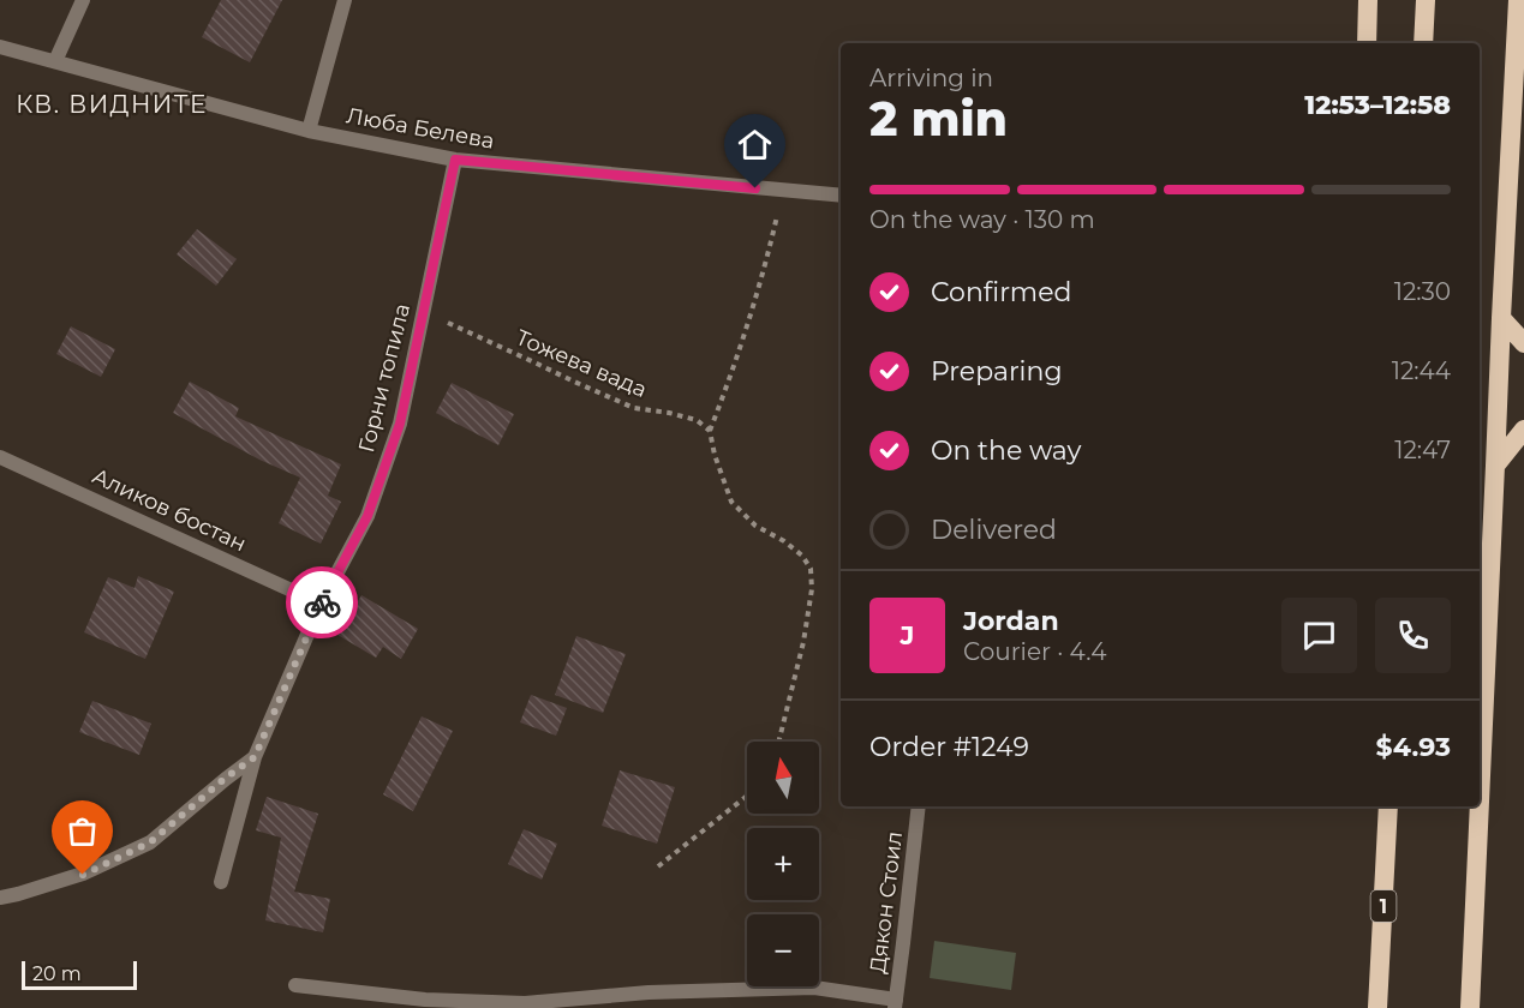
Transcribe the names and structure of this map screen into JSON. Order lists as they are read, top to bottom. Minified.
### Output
{"streets":{"highway":["1"],"street":["Люба Белева","Горни топила","Аликов бостан","Дякон Стоил"],"path":["Тожева вада"]},"crossings":[["Люба Белева","Горни топила"],["Тожева вада","Горни топила"],["Горни топила","Аликов бостан"]],"districts":["КВ. ВИДНИТЕ"],"scale_bar":"20 m","north":"top","page":{"heading":["2 min","Arriving in","12:53–12:58"],"panel":["Jordan","Courier · 4.4","Order #1249","$4.93"],"bar":"On the way · 130 m","list":[["Confirmed","12:30"],["Preparing","12:44"],["On the way","12:47"],"Delivered"],"round":"J","map_buttons":["+","−"],"scale":"20 m"}}
